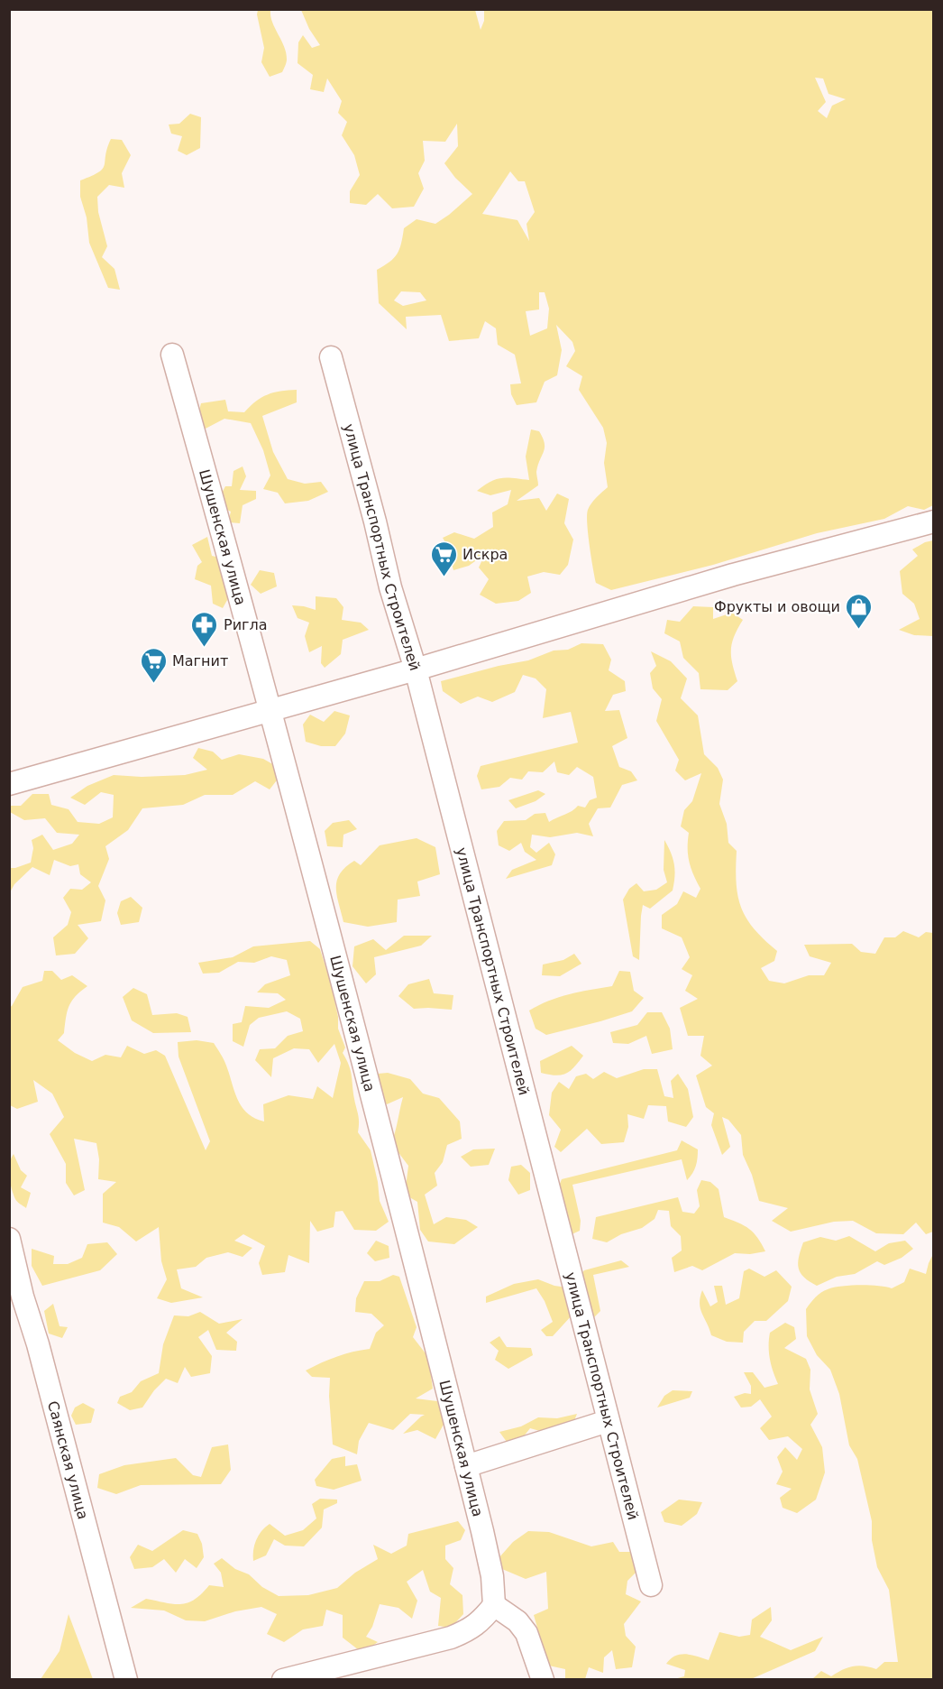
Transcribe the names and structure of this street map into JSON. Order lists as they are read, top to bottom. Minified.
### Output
{"streets":{"street":["Шушенская улица","улица Транспортных Строителей","Саянская улица"]},"places":{"supermarket":["Искра","Магнит"],"shop":["Фрукты и овощи"],"pharmacy":["Ригла"]}}
